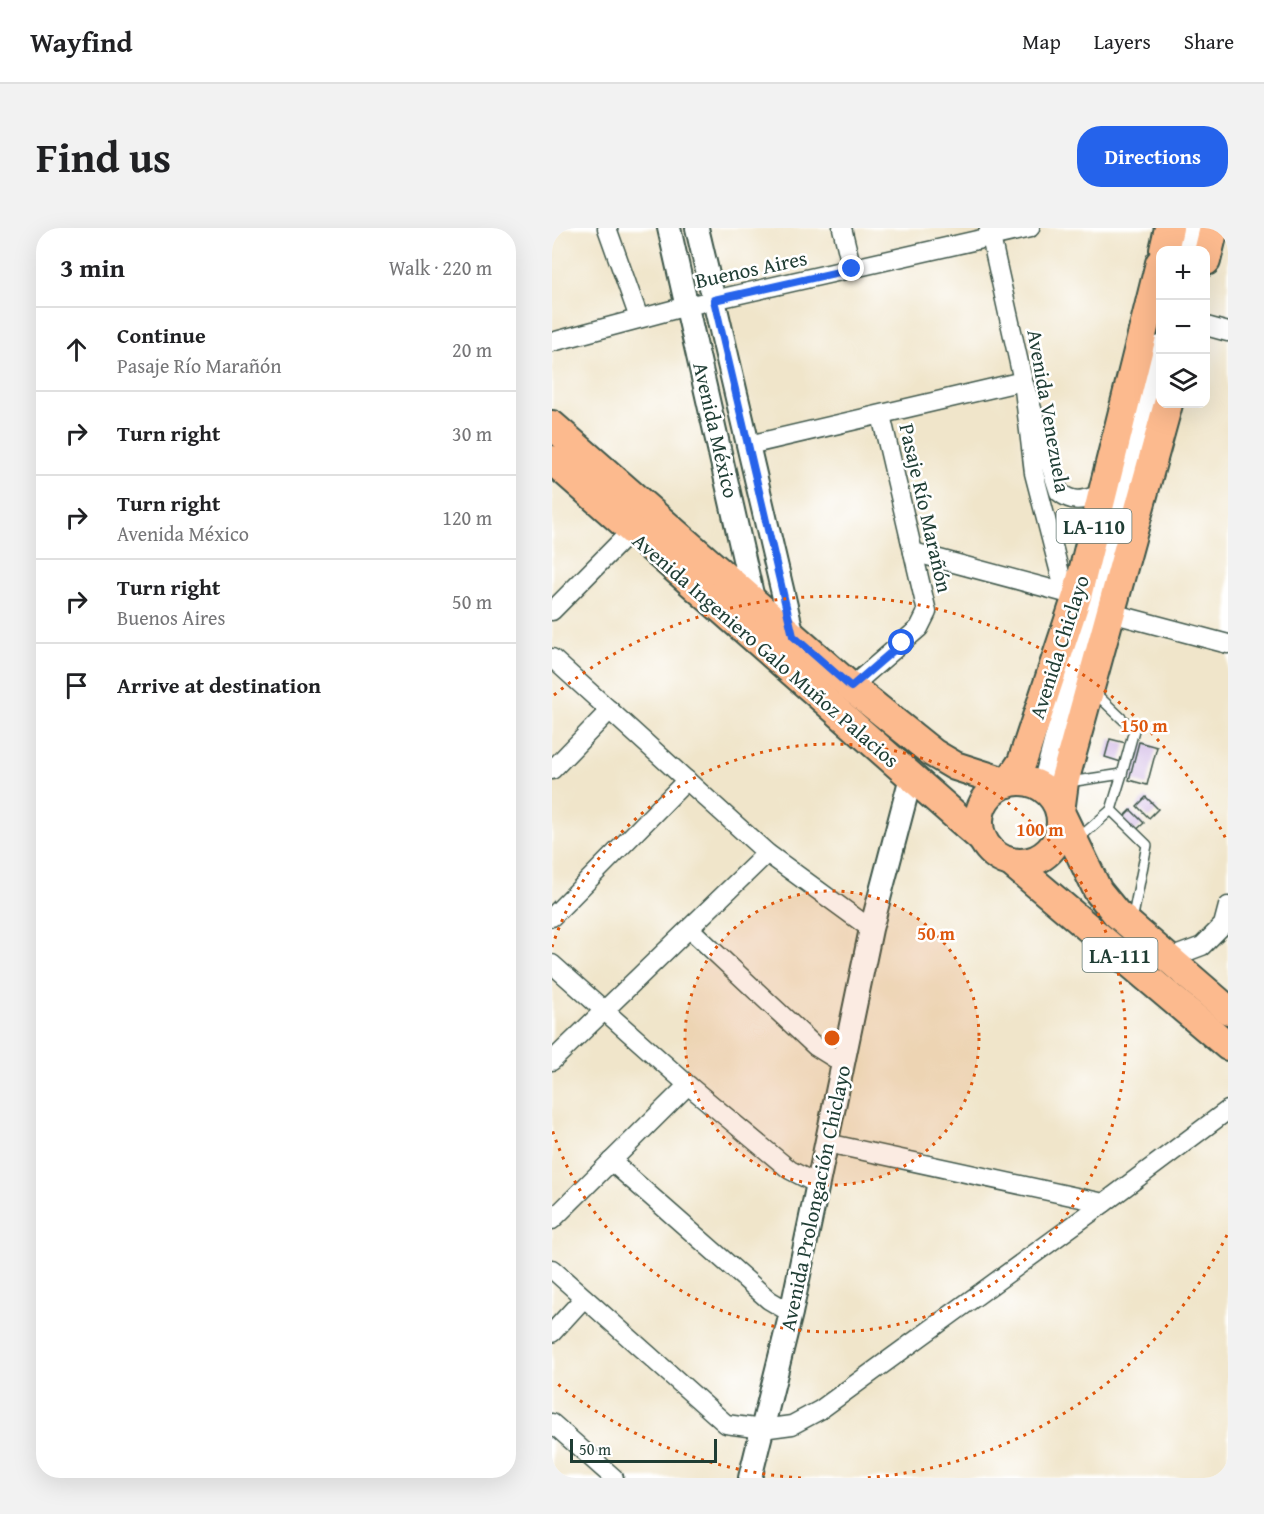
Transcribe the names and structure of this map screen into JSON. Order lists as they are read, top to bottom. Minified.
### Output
{"streets":{"main road":["LA-110","Avenida Chiclayo","Avenida Ingeniero Galo Muñoz Palacios","LA-111"],"street":["Buenos Aires","Avenida Venezuela","Avenida México","Pasaje Río Marañón","Avenida Prolongación Chiclayo"]},"crossings":[["Buenos Aires","Avenida Venezuela"],["Buenos Aires","Avenida México"],["Avenida Venezuela","Avenida Chiclayo"],["Avenida México","Avenida Ingeniero Galo Muñoz Palacios"],["Pasaje Río Marañón","Avenida Ingeniero Galo Muñoz Palacios"],["LA-110","Avenida Chiclayo"],["LA-110","Avenida Ingeniero Galo Muñoz Palacios"],["LA-110","LA-111"],["Avenida Chiclayo","Avenida Ingeniero Galo Muñoz Palacios"],["Avenida Chiclayo","LA-111"],["Avenida Ingeniero Galo Muñoz Palacios","LA-111"],["Avenida Ingeniero Galo Muñoz Palacios","Avenida Prolongación Chiclayo"]],"scale_bar":"50 m","page":{"header":"Wayfind","nav":["Map","Layers","Share"],"title":"Find us","buttons":"Directions","heading":["3 min","Walk · 220 m"],"map_buttons":["+","−"],"list":[["Continue","Pasaje Río Marañón","20 m"],["Turn right","30 m"],["Turn right","Avenida México","120 m"],["Turn right","Buenos Aires","50 m"],"Arrive at destination"],"scale":"50 m"},"rings":["150 m","100 m","50 m"]}
